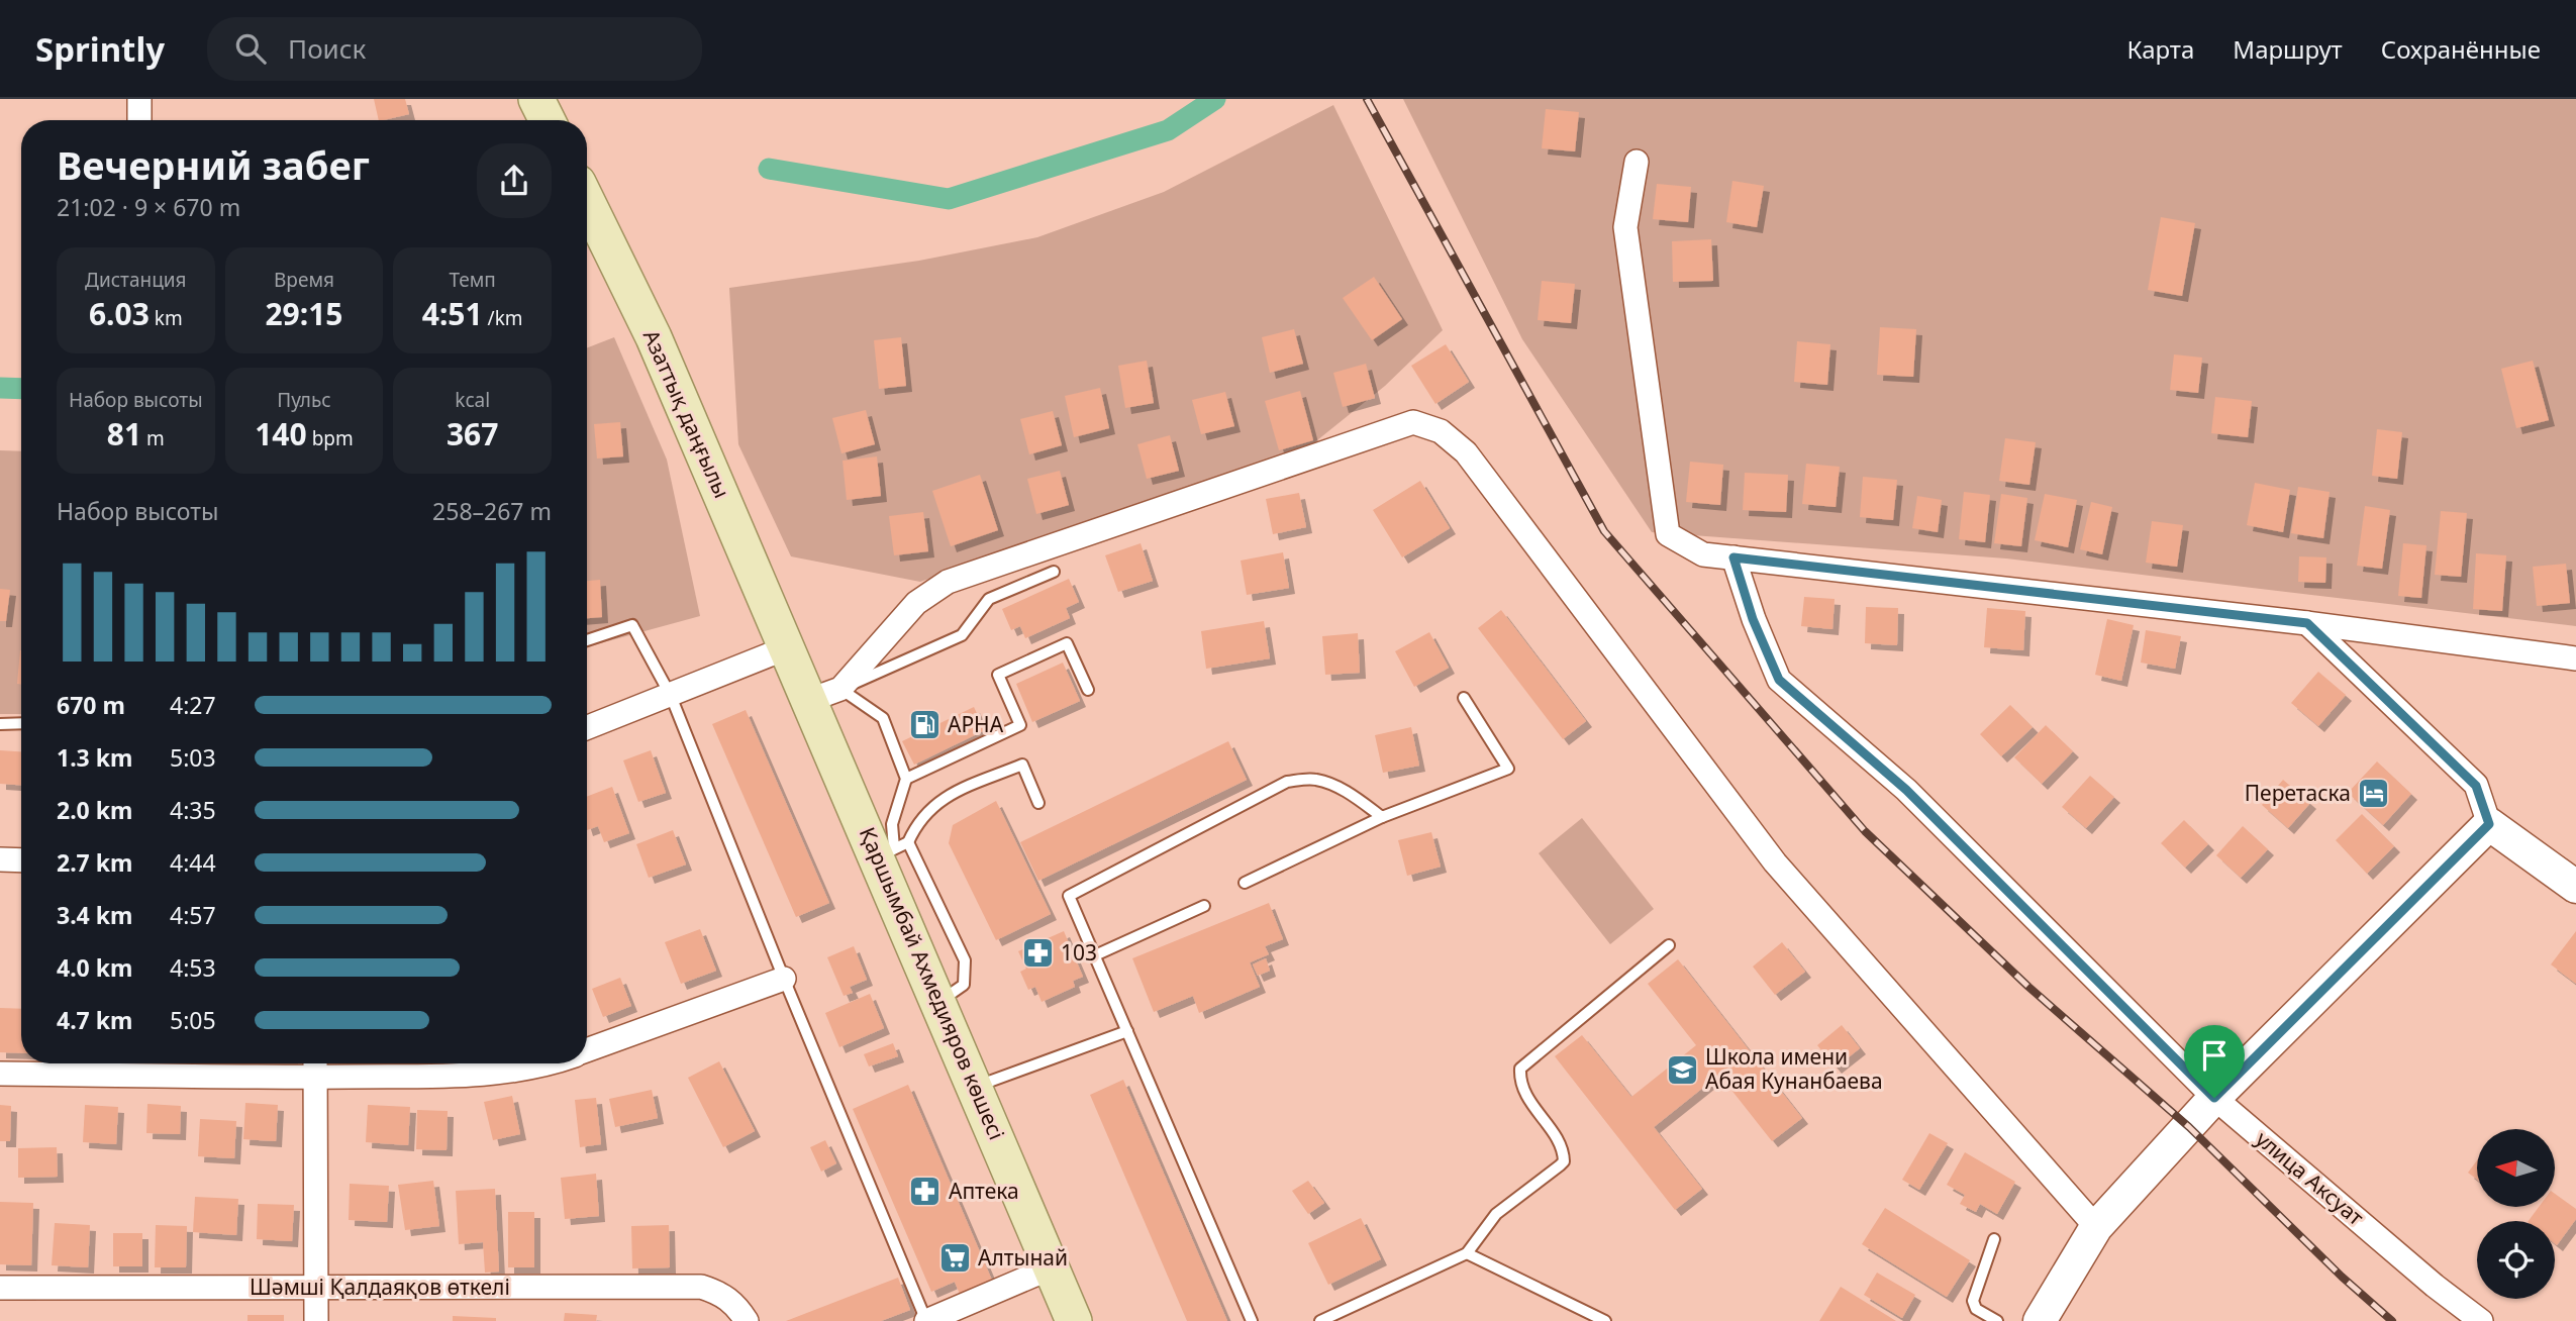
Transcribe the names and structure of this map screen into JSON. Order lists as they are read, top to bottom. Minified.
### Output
{"streets":{"main road":["Азаттық даңғылы","Қаршымбай Ахмедияров көшесі"],"street":["улица Аксуат","Шәмші Қалдаяқов өткелі"]},"crossings":[["Азаттық даңғылы","Қаршымбай Ахмедияров көшесі"]],"places":{"fuel station":["АРНА"],"hotel":["Перетаска"],"pharmacy":["103","Аптека"],"school or university":["Школа имени Абая Кунанбаева"],"supermarket":["Алтынай"]},"north":"left","page":{"header":"Sprintly","search":"Поиск","nav":["Карта","Маршрут","Сохранённые"],"heading":["Вечерний забег","21:02 · 9 × 670 m"],"stats":[["Дистанция","6.03 km"],["Время","29:15"],["Темп","4:51 /km"],["Набор высоты","81 m"],["Пульс","140 bpm"],["kcal","367"]],"chart":["Набор высоты","258–267 m"],"list":[{"name":"670 m","note":"4:27"},{"name":"1.3 km","note":"5:03"},{"name":"2.0 km","note":"4:35"},{"name":"2.7 km","note":"4:44"},{"name":"3.4 km","note":"4:57"},{"name":"4.0 km","note":"4:53"},{"name":"4.7 km","note":"5:05"}]}}
